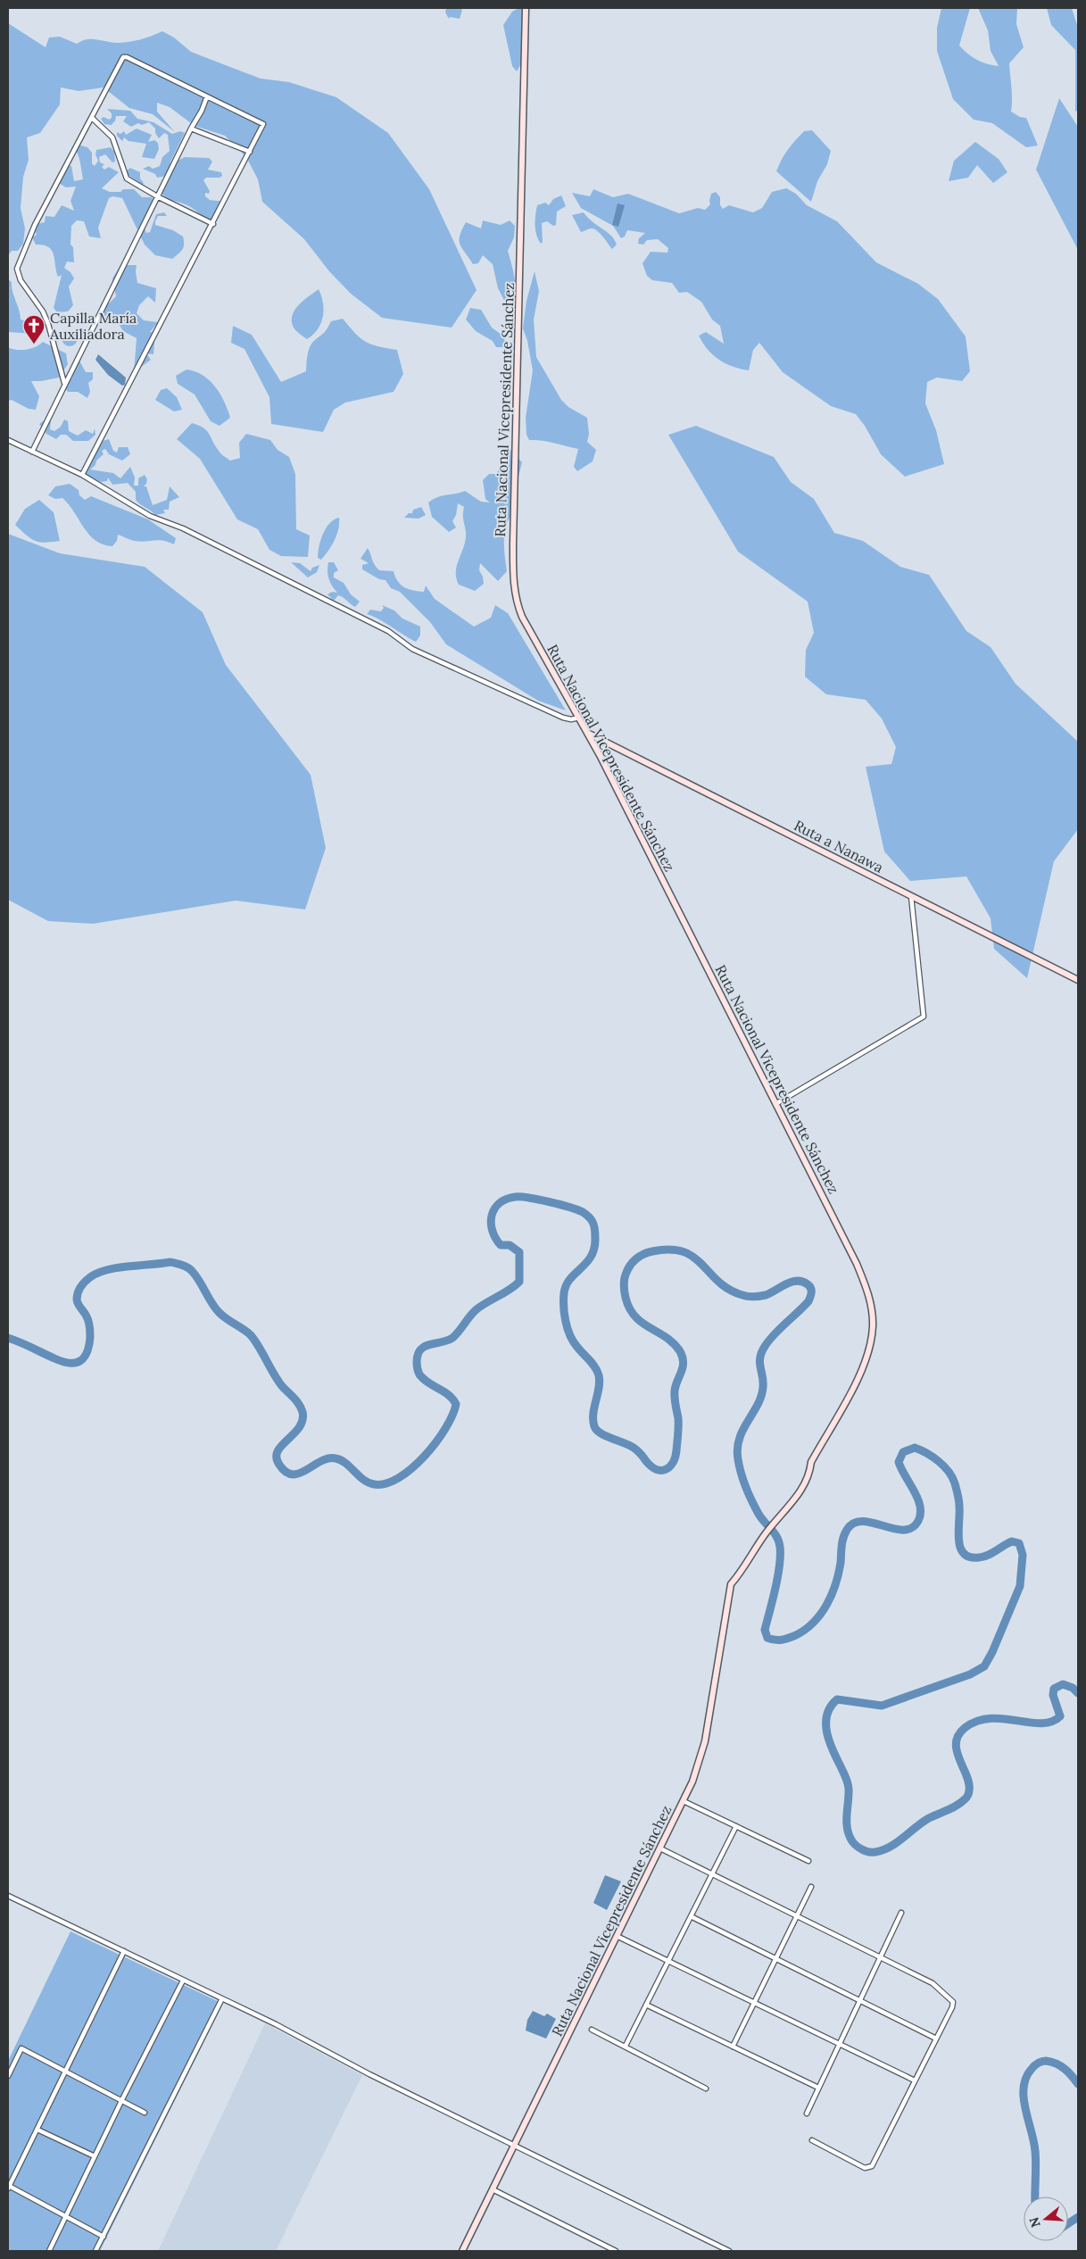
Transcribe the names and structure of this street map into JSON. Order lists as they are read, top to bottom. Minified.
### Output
{"streets":{"street":["Ruta Nacional Vicepresidente Sánchez","Ruta a Nanawa"]},"crossings":[["Ruta Nacional Vicepresidente Sánchez","Ruta a Nanawa"]],"places":{"church":["Capilla María Auxiliadora"]},"north":"left"}
